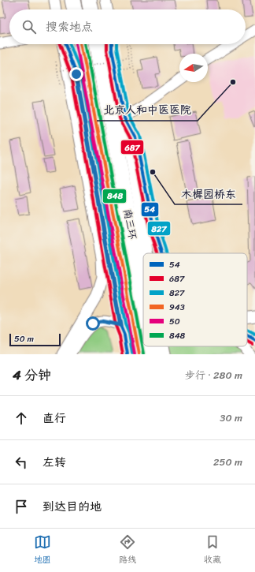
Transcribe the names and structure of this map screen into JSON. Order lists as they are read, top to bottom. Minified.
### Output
{"streets":{"highway":["南三环"]},"places":["北京人和中医医院","木樨园桥东"],"lines":["transit line 54","transit line 687","transit line 827","transit line 943","transit line 50","transit line 848"],"legend":["54","687","827","943","50","848"],"scale_bar":"50 m","north":"left","page":{"search":"搜索地点","scale":"50 m","heading":["4 分钟","步行 · 280 m"],"list":[["直行","30 m"],["左转","250 m"],"到达目的地"],"nav":["地图","路线","收藏"]}}
